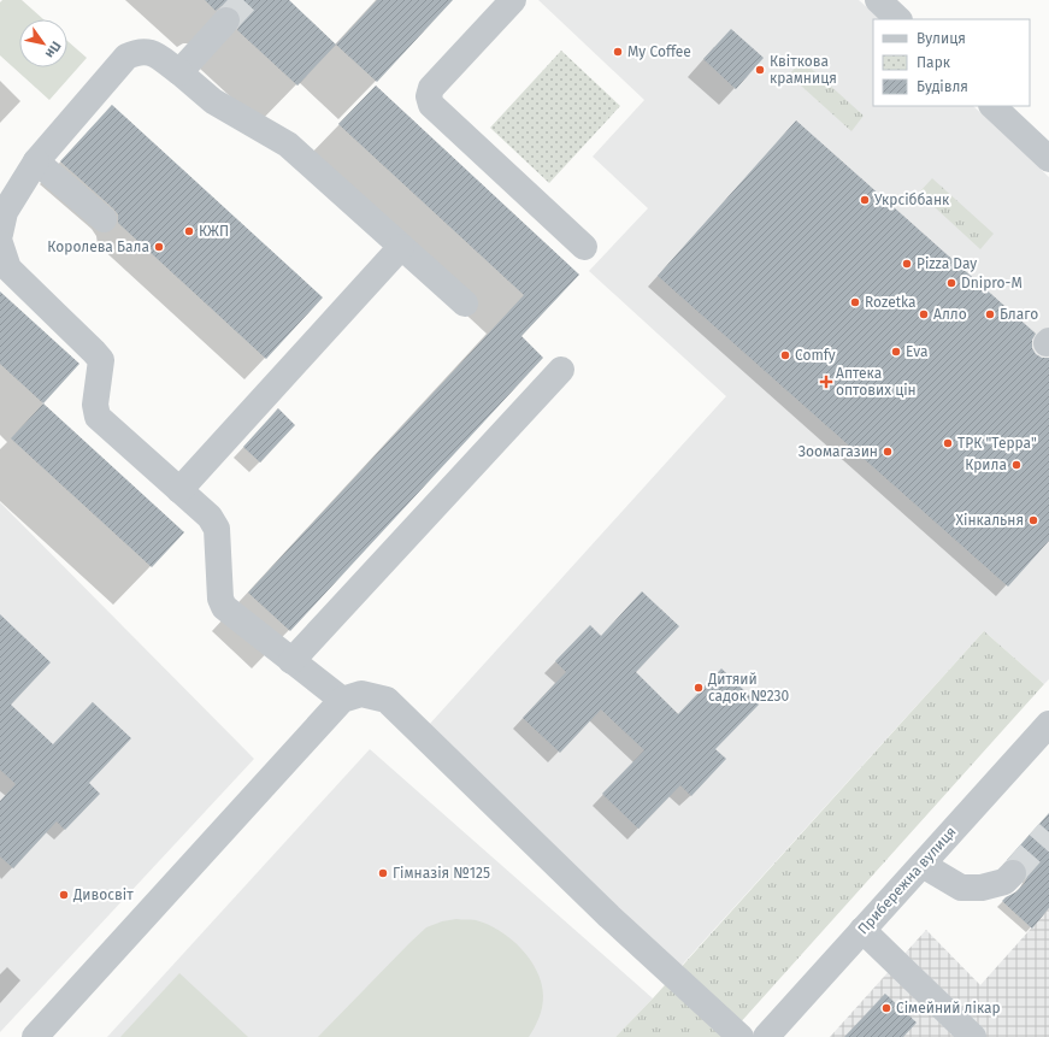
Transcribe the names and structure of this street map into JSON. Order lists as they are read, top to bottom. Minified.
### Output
{"streets":{"street":["Прибережна вулиця"]},"places":{"other":["My Coffee","Квіткова крамниця","Укрсіббанк","КЖП","Королева Бала","Pizza Day","Dnipro-M","Rozetka","Алло","Благо","Eva","Comfy","ТРК \"Терра\"","Зоомагазин","Крила","Хінкальня","Дитяий садок №230","Гімназія №125","Дивосвіт","Сімейний лікар"],"health":["Аптека оптових цін"]},"legend":["Вулиця","Парк","Будівля"],"north":"bottom right"}
